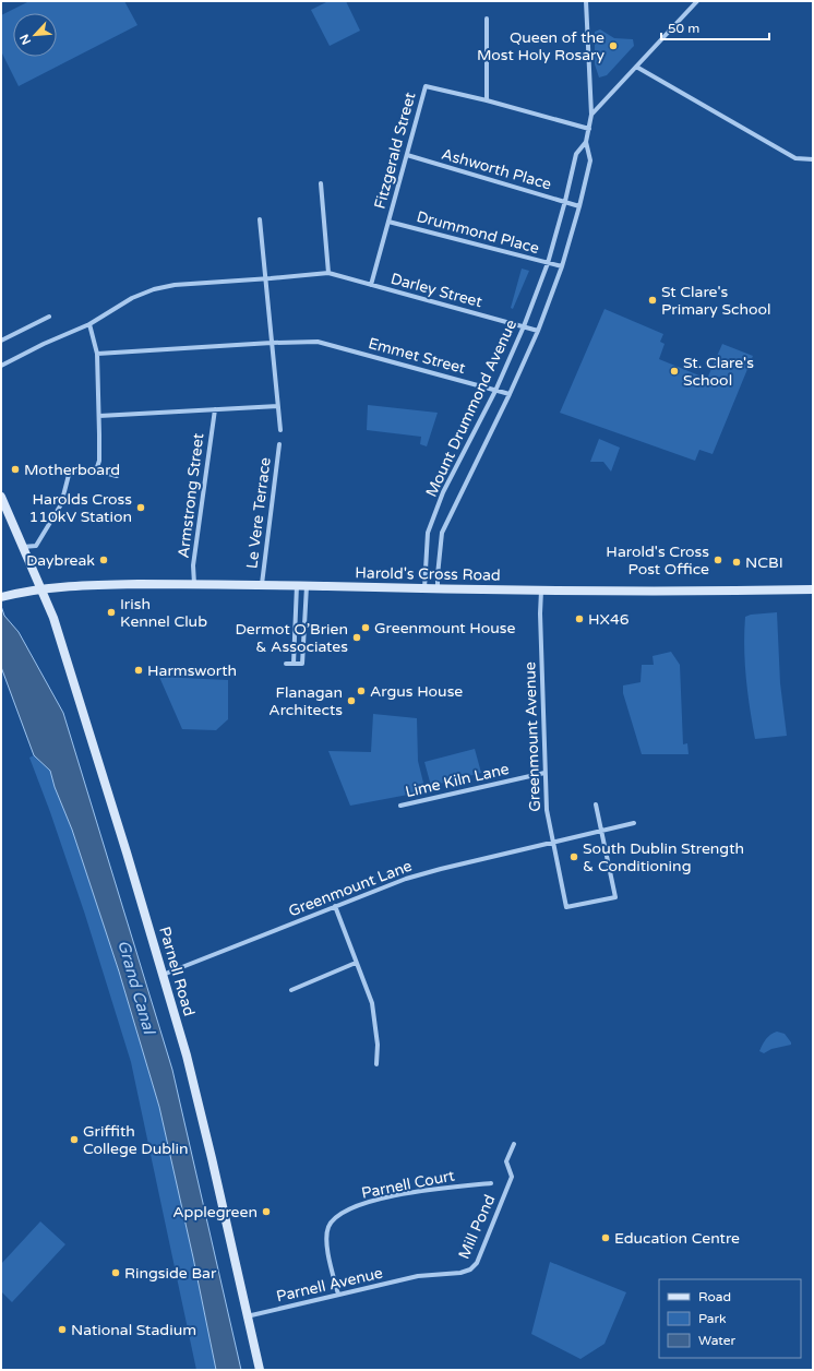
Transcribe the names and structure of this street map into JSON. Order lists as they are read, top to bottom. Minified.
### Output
{"streets":{"main road":["Harold's Cross Road","Parnell Road"],"street":["Fitzgerald Street","Ashworth Place","Drummond Place","Darley Street","Emmet Street","Mount Drummond Avenue","Armstrong Street","Le Vere Terrace","Greenmount Avenue","Lime Kiln Lane","Greenmount Lane","Parnell Court","Mill Pond","Parnell Avenue"]},"crossings":[["Fitzgerald Street","Ashworth Place"],["Fitzgerald Street","Drummond Place"],["Fitzgerald Street","Darley Street"],["Fitzgerald Street","Mount Drummond Avenue"],["Ashworth Place","Mount Drummond Avenue"],["Drummond Place","Mount Drummond Avenue"],["Darley Street","Mount Drummond Avenue"],["Emmet Street","Mount Drummond Avenue"],["Mount Drummond Avenue","Harold's Cross Road"],["Armstrong Street","Harold's Cross Road"],["Le Vere Terrace","Harold's Cross Road"],["Harold's Cross Road","Greenmount Avenue"],["Harold's Cross Road","Parnell Road"],["Greenmount Avenue","Lime Kiln Lane"],["Greenmount Avenue","Greenmount Lane"],["Greenmount Lane","Parnell Road"],["Parnell Road","Parnell Avenue"],["Parnell Court","Parnell Avenue"],["Mill Pond","Parnell Avenue"]],"water":["Grand Canal"],"places":["Queen of the Most Holy Rosary","St Clare's Primary School","St. Clare's School","Motherboard","Harolds Cross 110kV Station","Daybreak","Harold's Cross Post Office","NCBI","Irish Kennel Club","HX46","Greenmount House","Dermot O’Brien & Associates","Harmsworth","Argus House","Flanagan Architects","South Dublin Strength & Conditioning","Griffith College Dublin","Applegreen","Education Centre","Ringside Bar","National Stadium"],"legend":["Road","Park","Water"],"scale_bar":"50 m","north":"bottom left"}
